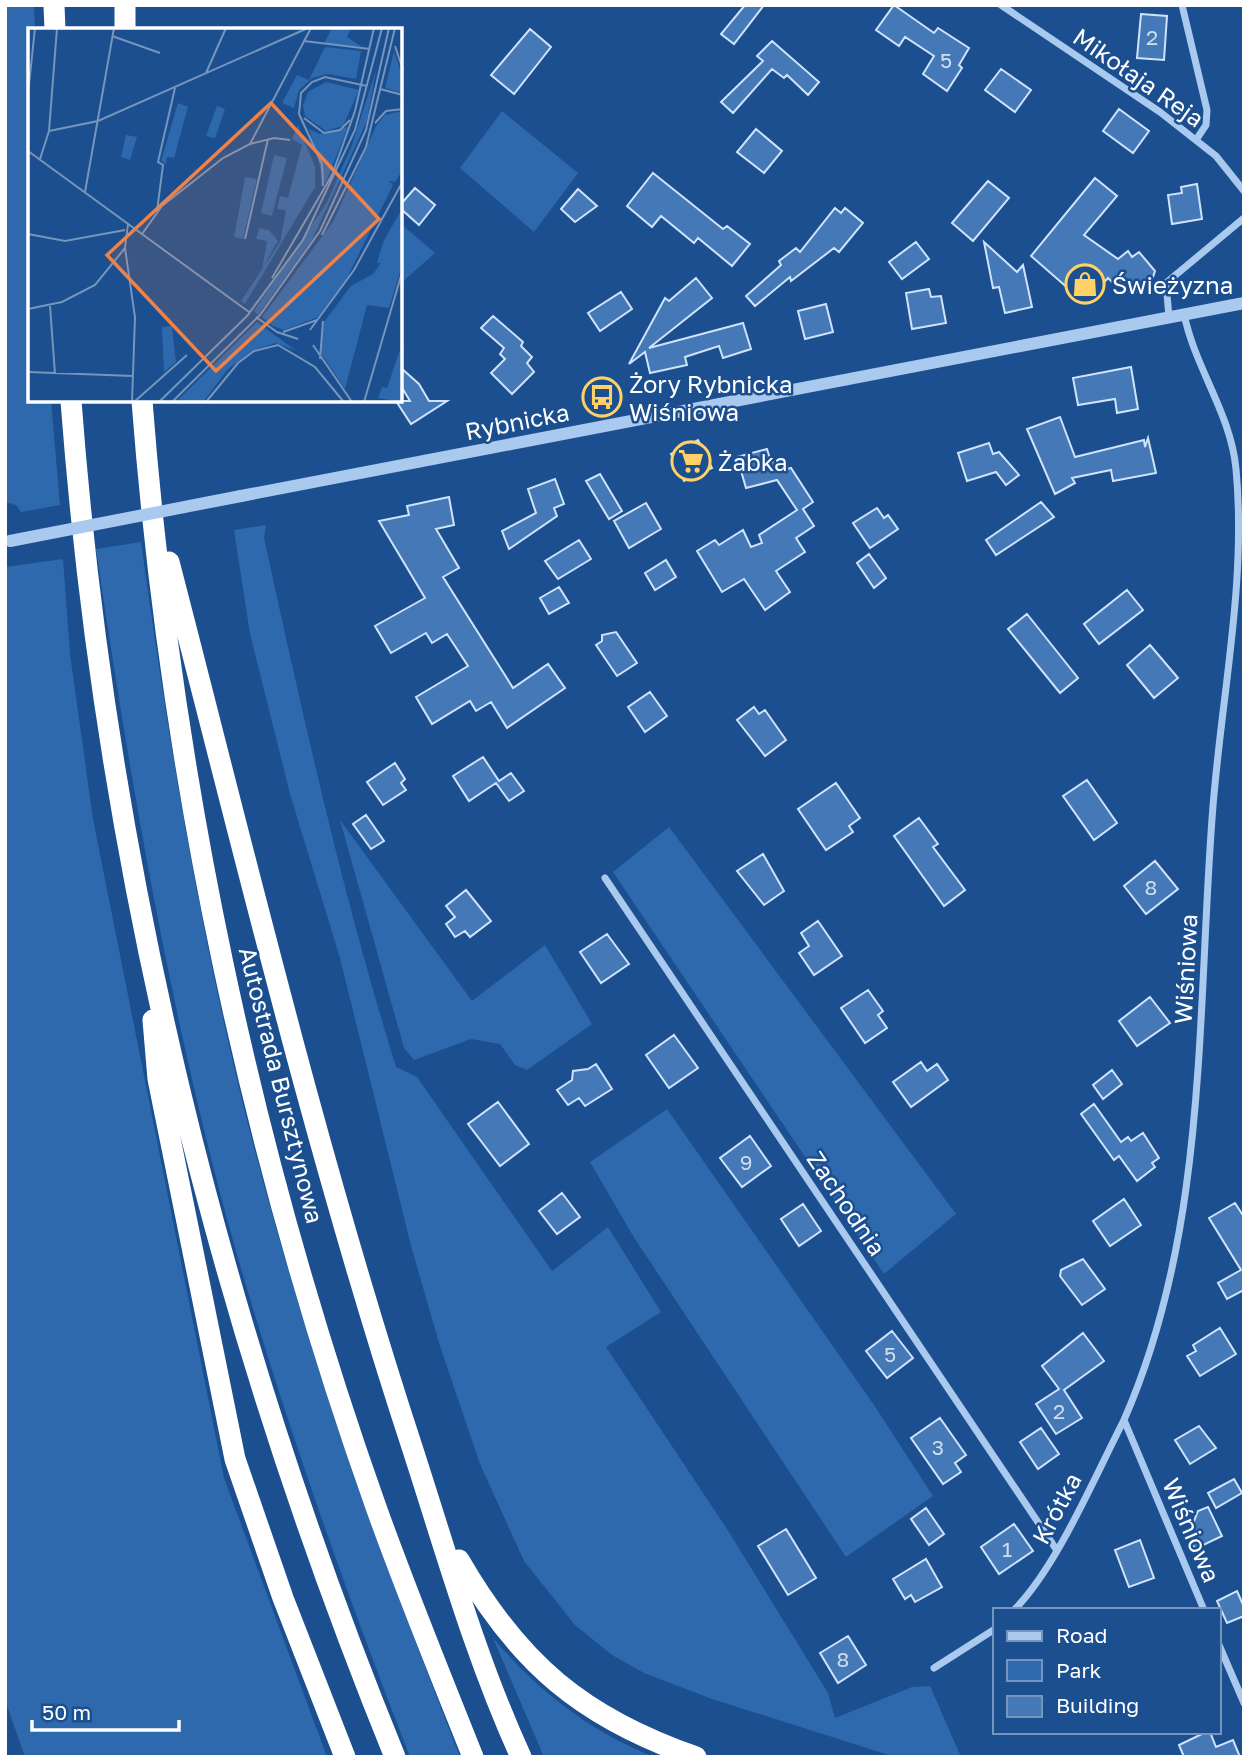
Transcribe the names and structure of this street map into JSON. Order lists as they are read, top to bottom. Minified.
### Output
{"streets":{"highway":["Autostrada Bursztynowa"],"street":["Mikołaja Reja","Rybnicka","Wiśniowa","Zachodnia","Krótka"]},"crossings":[["Rybnicka","Wiśniowa"],["Wiśniowa","Krótka"],["Zachodnia","Krótka"]],"places":{"shop":["Świeżyzna"],"bus stop":["Żory Rybnicka Wiśniowa"],"supermarket":["Żabka"]},"house_numbers":["2","5","8","9","5","2","3","1","8"],"legend":["Road","Park","Building"],"scale_bar":"50 m"}
